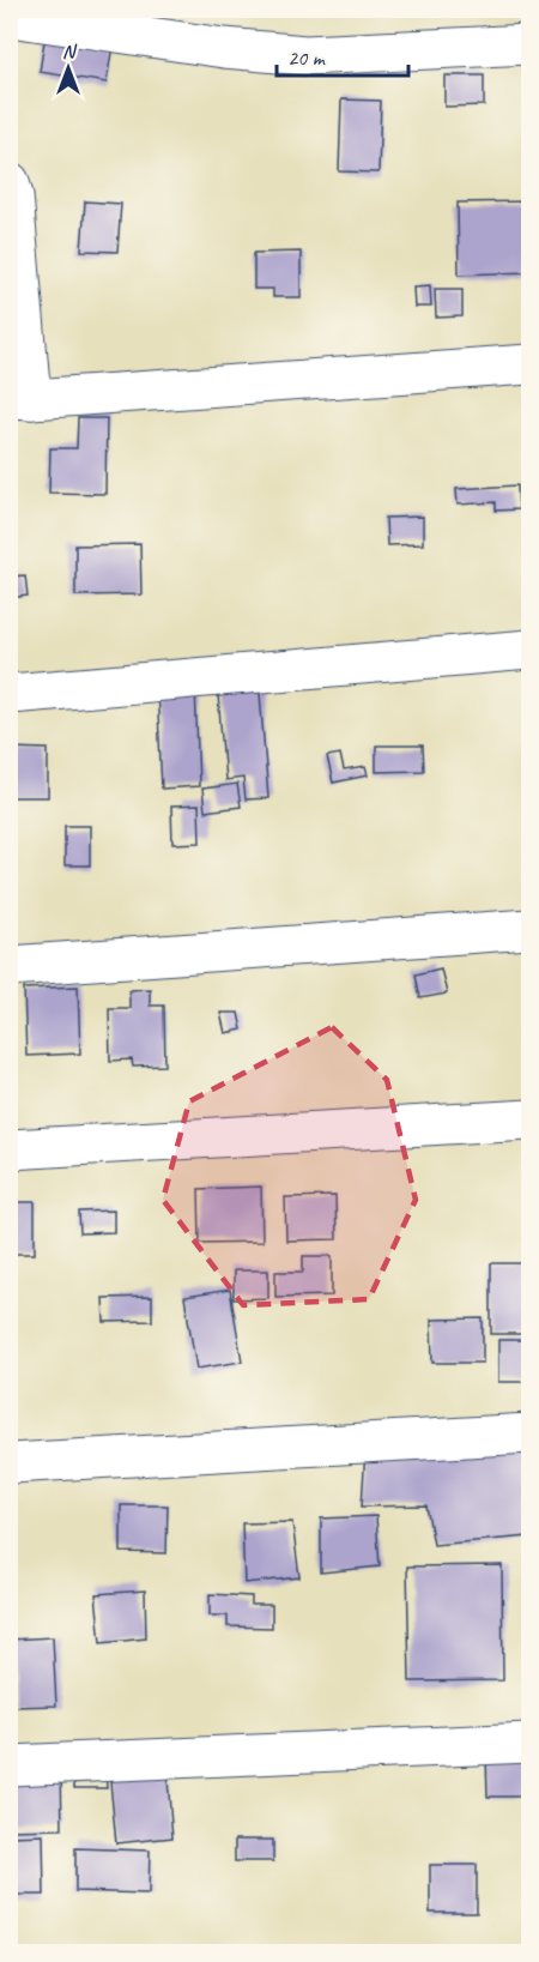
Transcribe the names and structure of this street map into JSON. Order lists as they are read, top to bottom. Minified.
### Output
{"scale_bar":"20 m","north":"top"}
